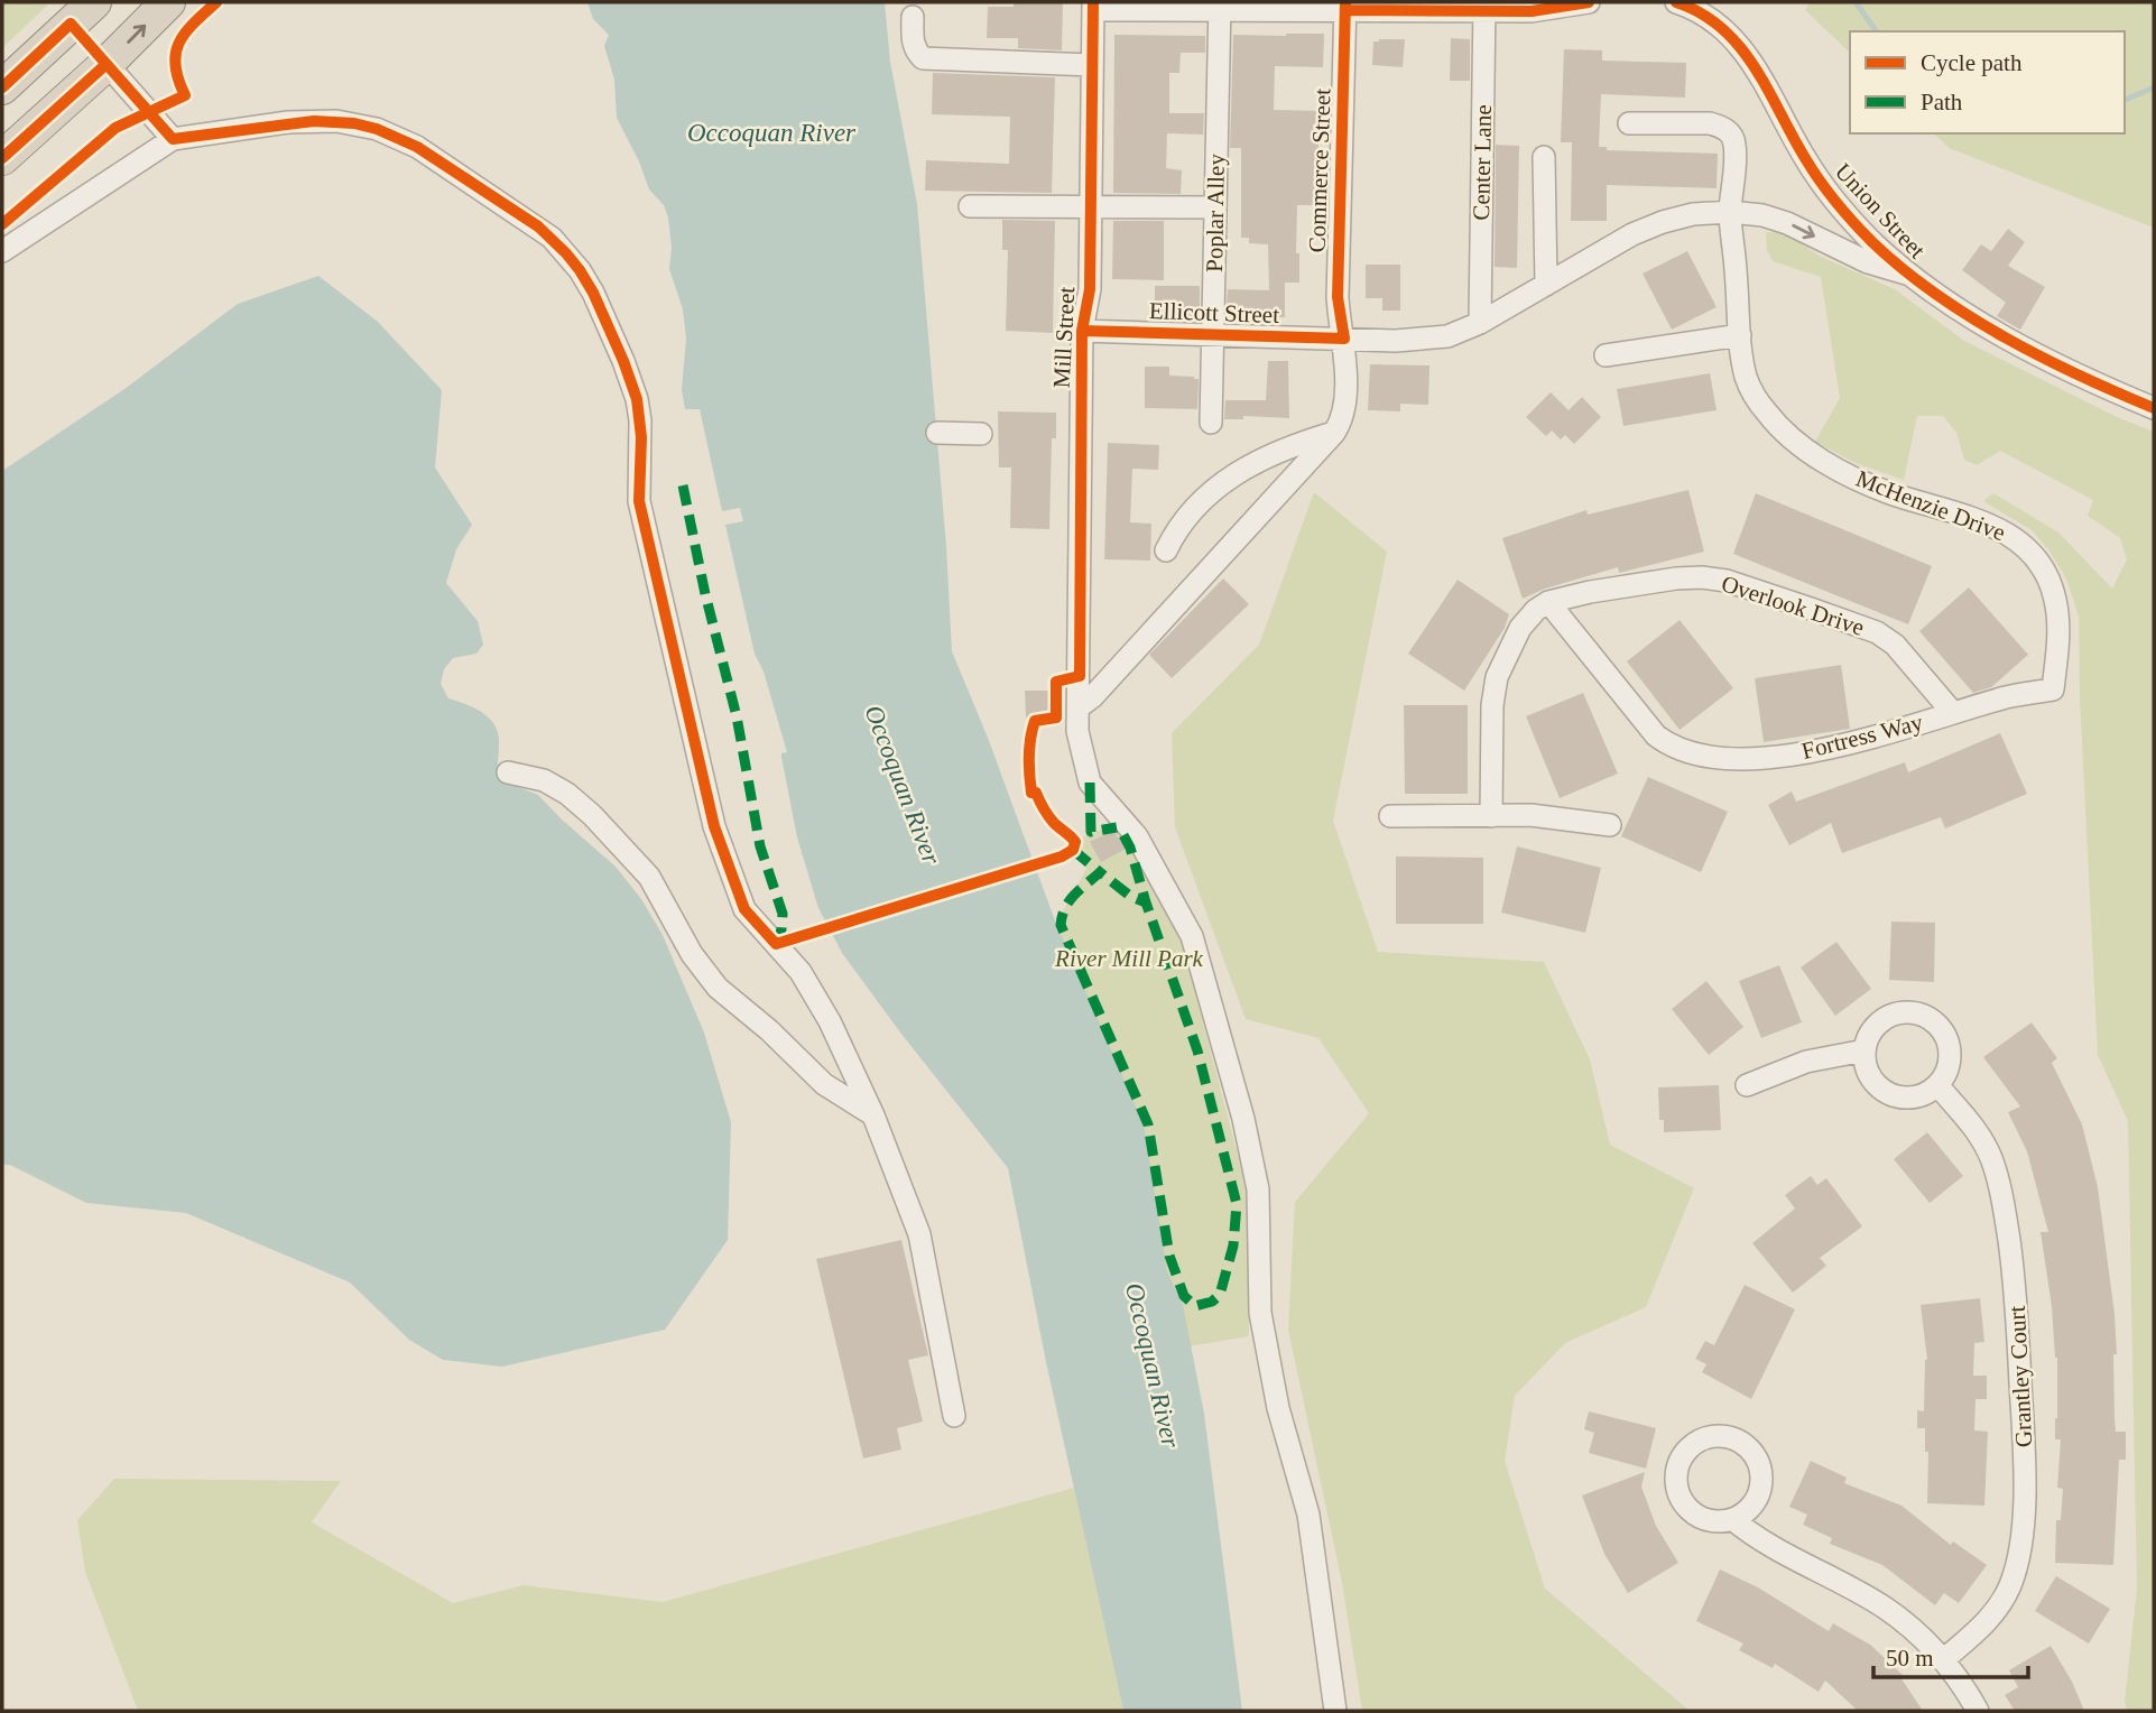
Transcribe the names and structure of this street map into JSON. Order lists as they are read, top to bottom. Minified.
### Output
{"streets":{"street":["Center Lane","Commerce Street","Union Street","Poplar Alley","Ellicott Street","Mill Street","McHenzie Drive","Overlook Drive","Fortress Way","Grantley Court"]},"crossings":[["Center Lane","Ellicott Street"],["Commerce Street","Ellicott Street"],["Union Street","Ellicott Street"],["Poplar Alley","Ellicott Street"],["Ellicott Street","Mill Street"],["Ellicott Street","McHenzie Drive"],["McHenzie Drive","Fortress Way"],["Overlook Drive","Fortress Way"]],"water":["Occoquan River"],"parks":["River Mill Park"],"legend":["Cycle path","Path"],"scale_bar":"50 m"}
